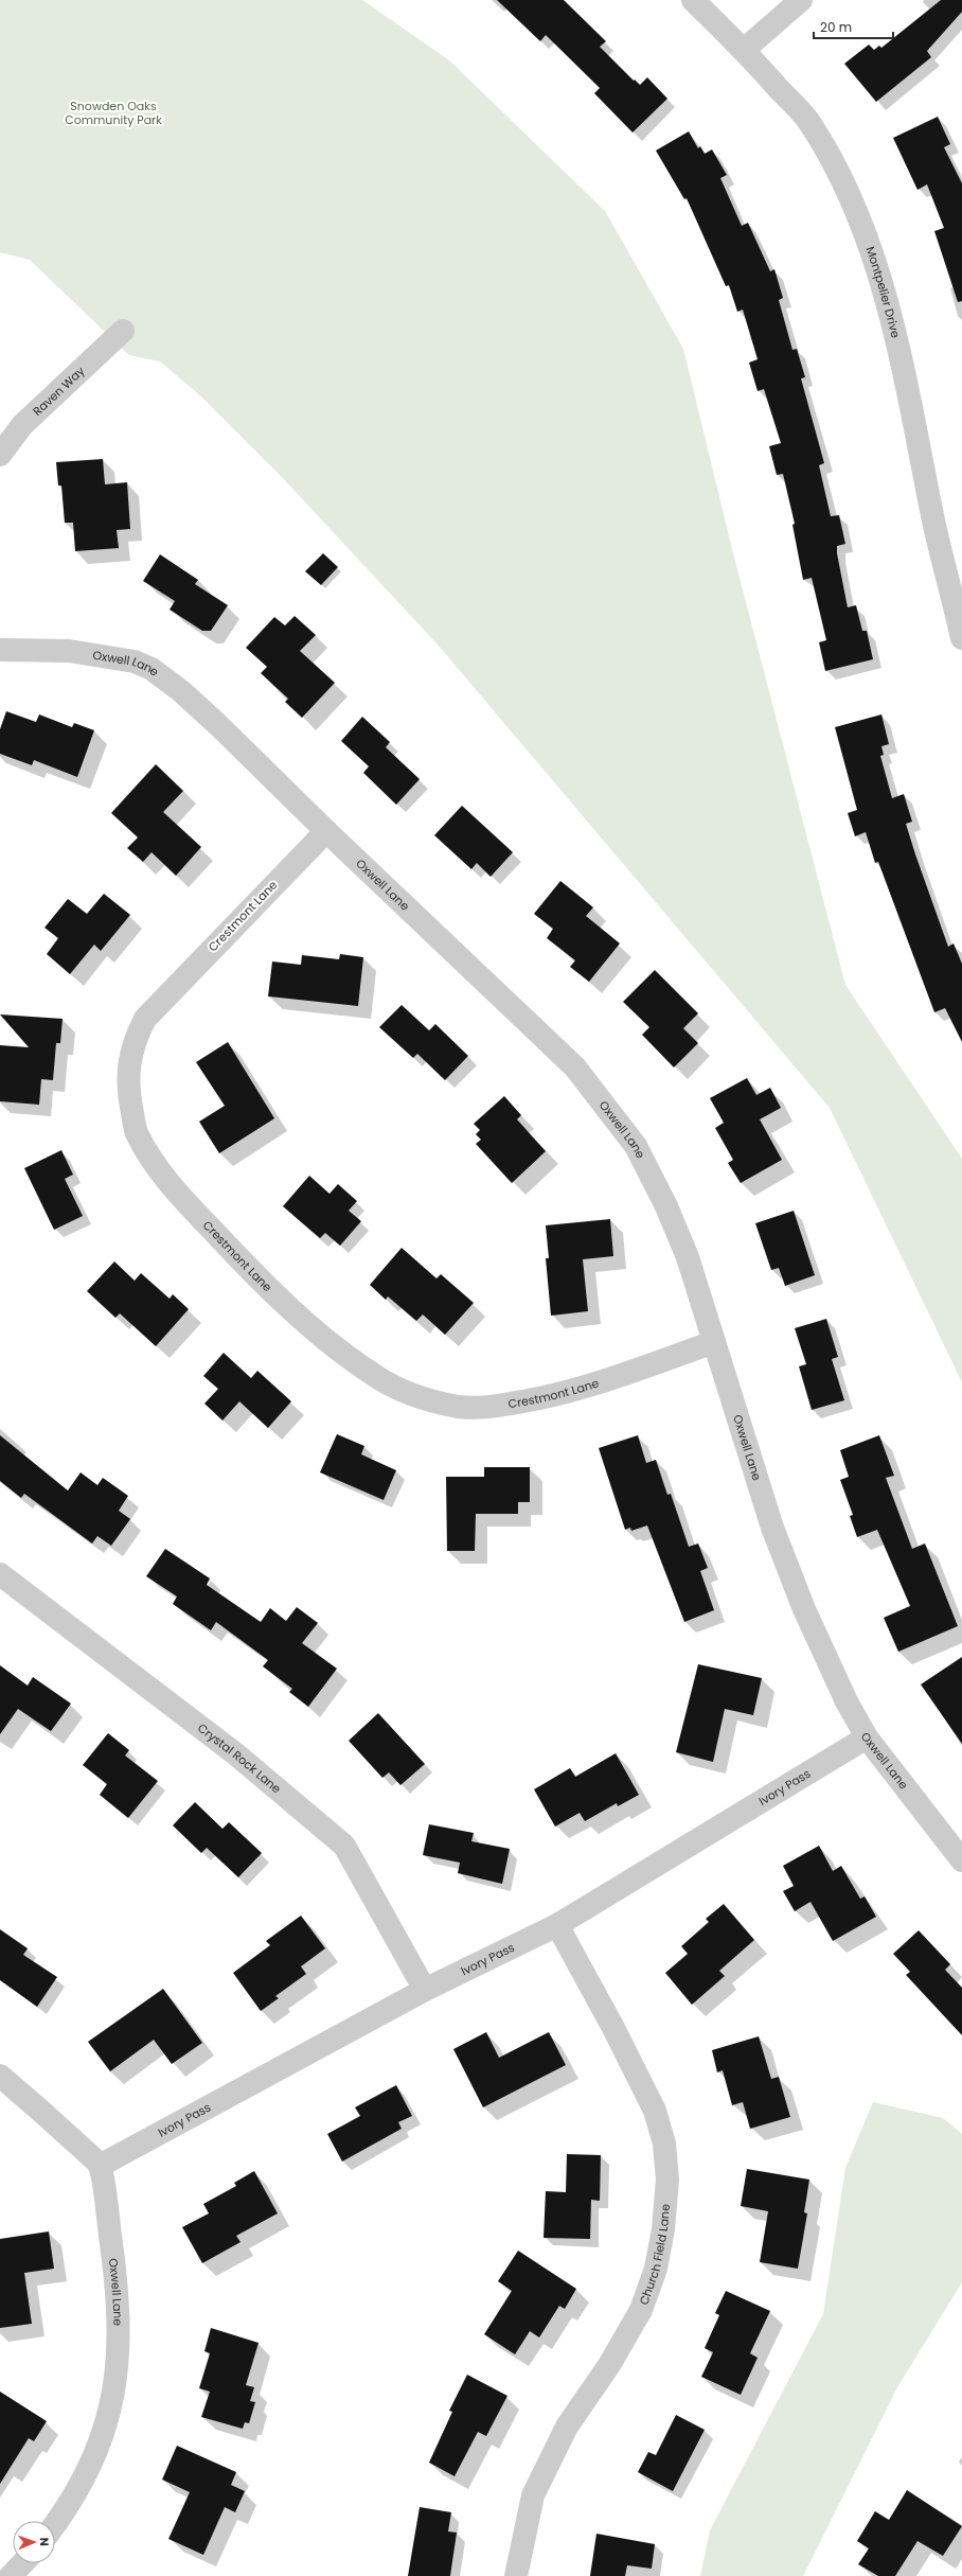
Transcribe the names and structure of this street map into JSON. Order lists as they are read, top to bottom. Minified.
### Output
{"streets":{"street":["Montpelier Drive","Raven Way","Oxwell Lane","Crestmont Lane","Crystal Rock Lane","Ivory Pass","Church Field Lane"]},"crossings":[["Oxwell Lane","Crestmont Lane"],["Oxwell Lane","Ivory Pass"],["Crystal Rock Lane","Ivory Pass"],["Ivory Pass","Church Field Lane"]],"parks":["Snowden Oaks Community Park"],"scale_bar":"20 m","north":"right"}
